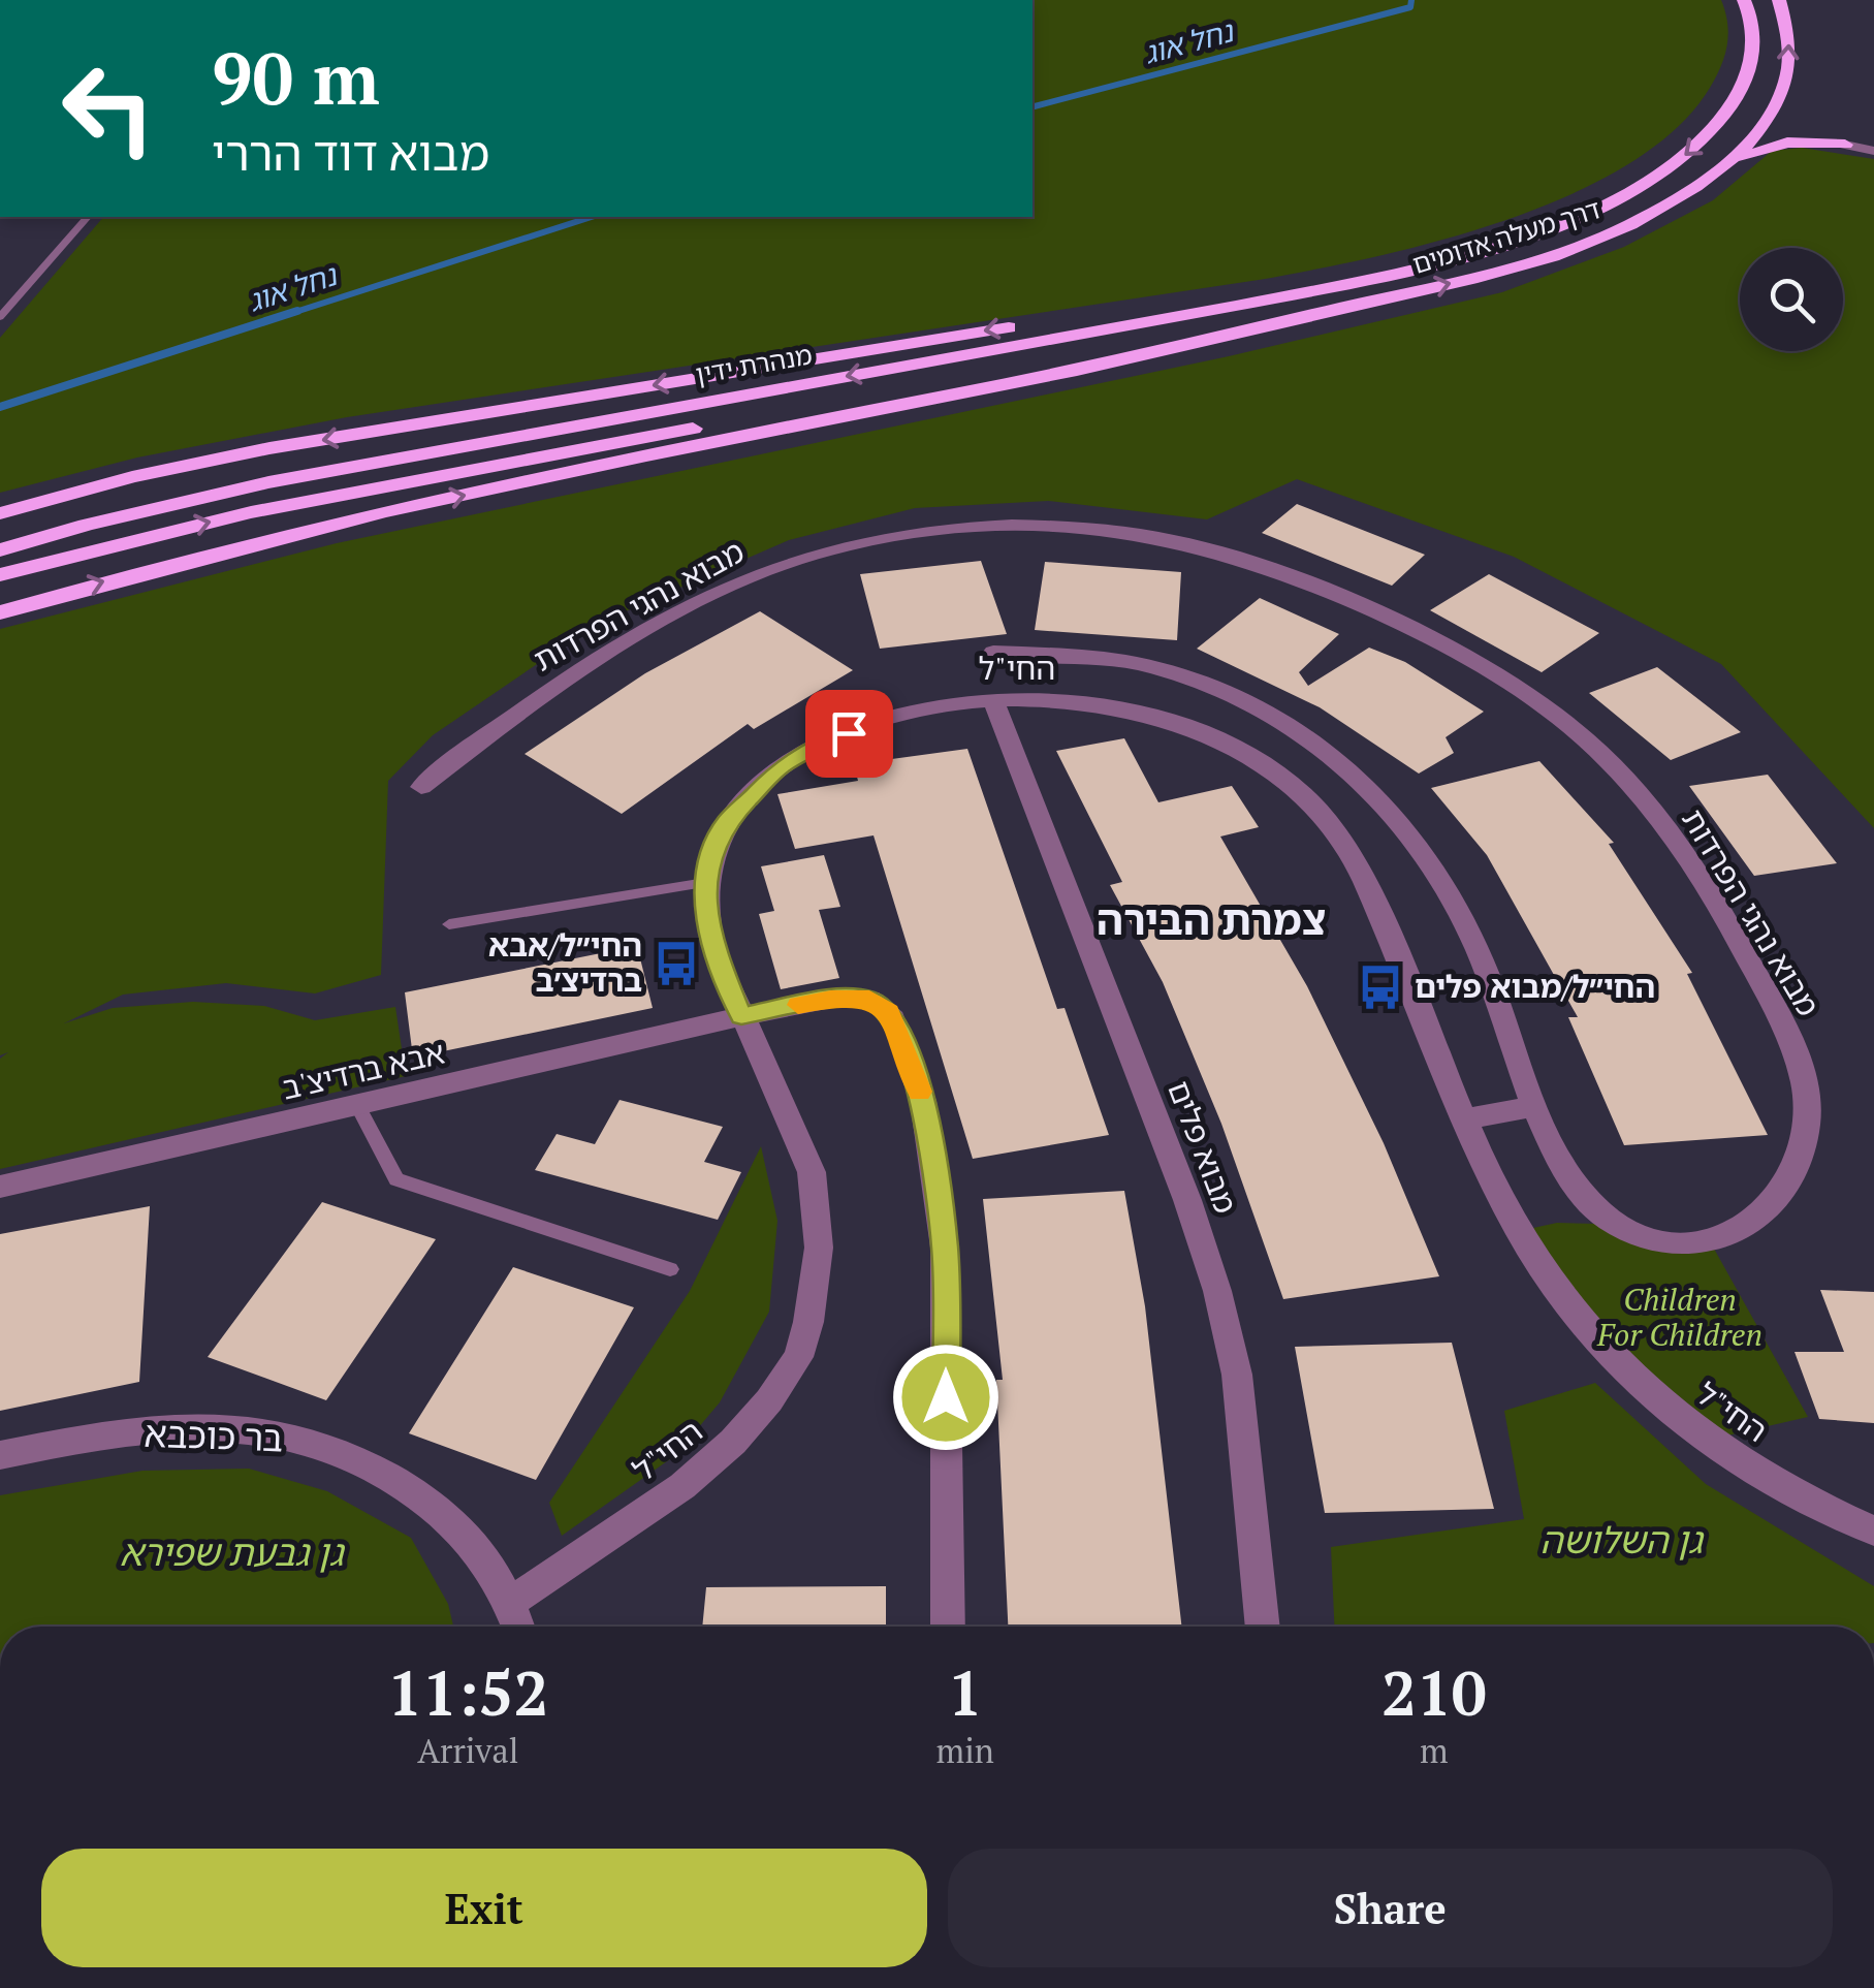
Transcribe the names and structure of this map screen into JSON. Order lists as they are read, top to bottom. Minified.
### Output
{"streets":{"highway":["דרך מעלה אדומים","מנהרת ידין"],"street":["מבוא נהגי הפרדות","החי\"ל","אבא ברדיצ'ב","מבוא פלים","בר כוכבא"]},"crossings":[["דרך מעלה אדומים","מנהרת ידין"],["החי\"ל","אבא ברדיצ'ב"],["החי\"ל","מבוא פלים"],["החי\"ל","בר כוכבא"]],"districts":["צמרת הבירה"],"water":["נחל אוג"],"parks":["Children For Children","גן השלושה","גן גבעת שפירא"],"places":{"bus stop":["החי״ל/אבא ברדיצ׳ב","החי״ל/מבוא פלים"]},"page":{"turn":["90 m","מבוא דוד הררי"],"eta":["11:52","Arrival","1","min","210","m"],"buttons":["Exit","Share"]}}
